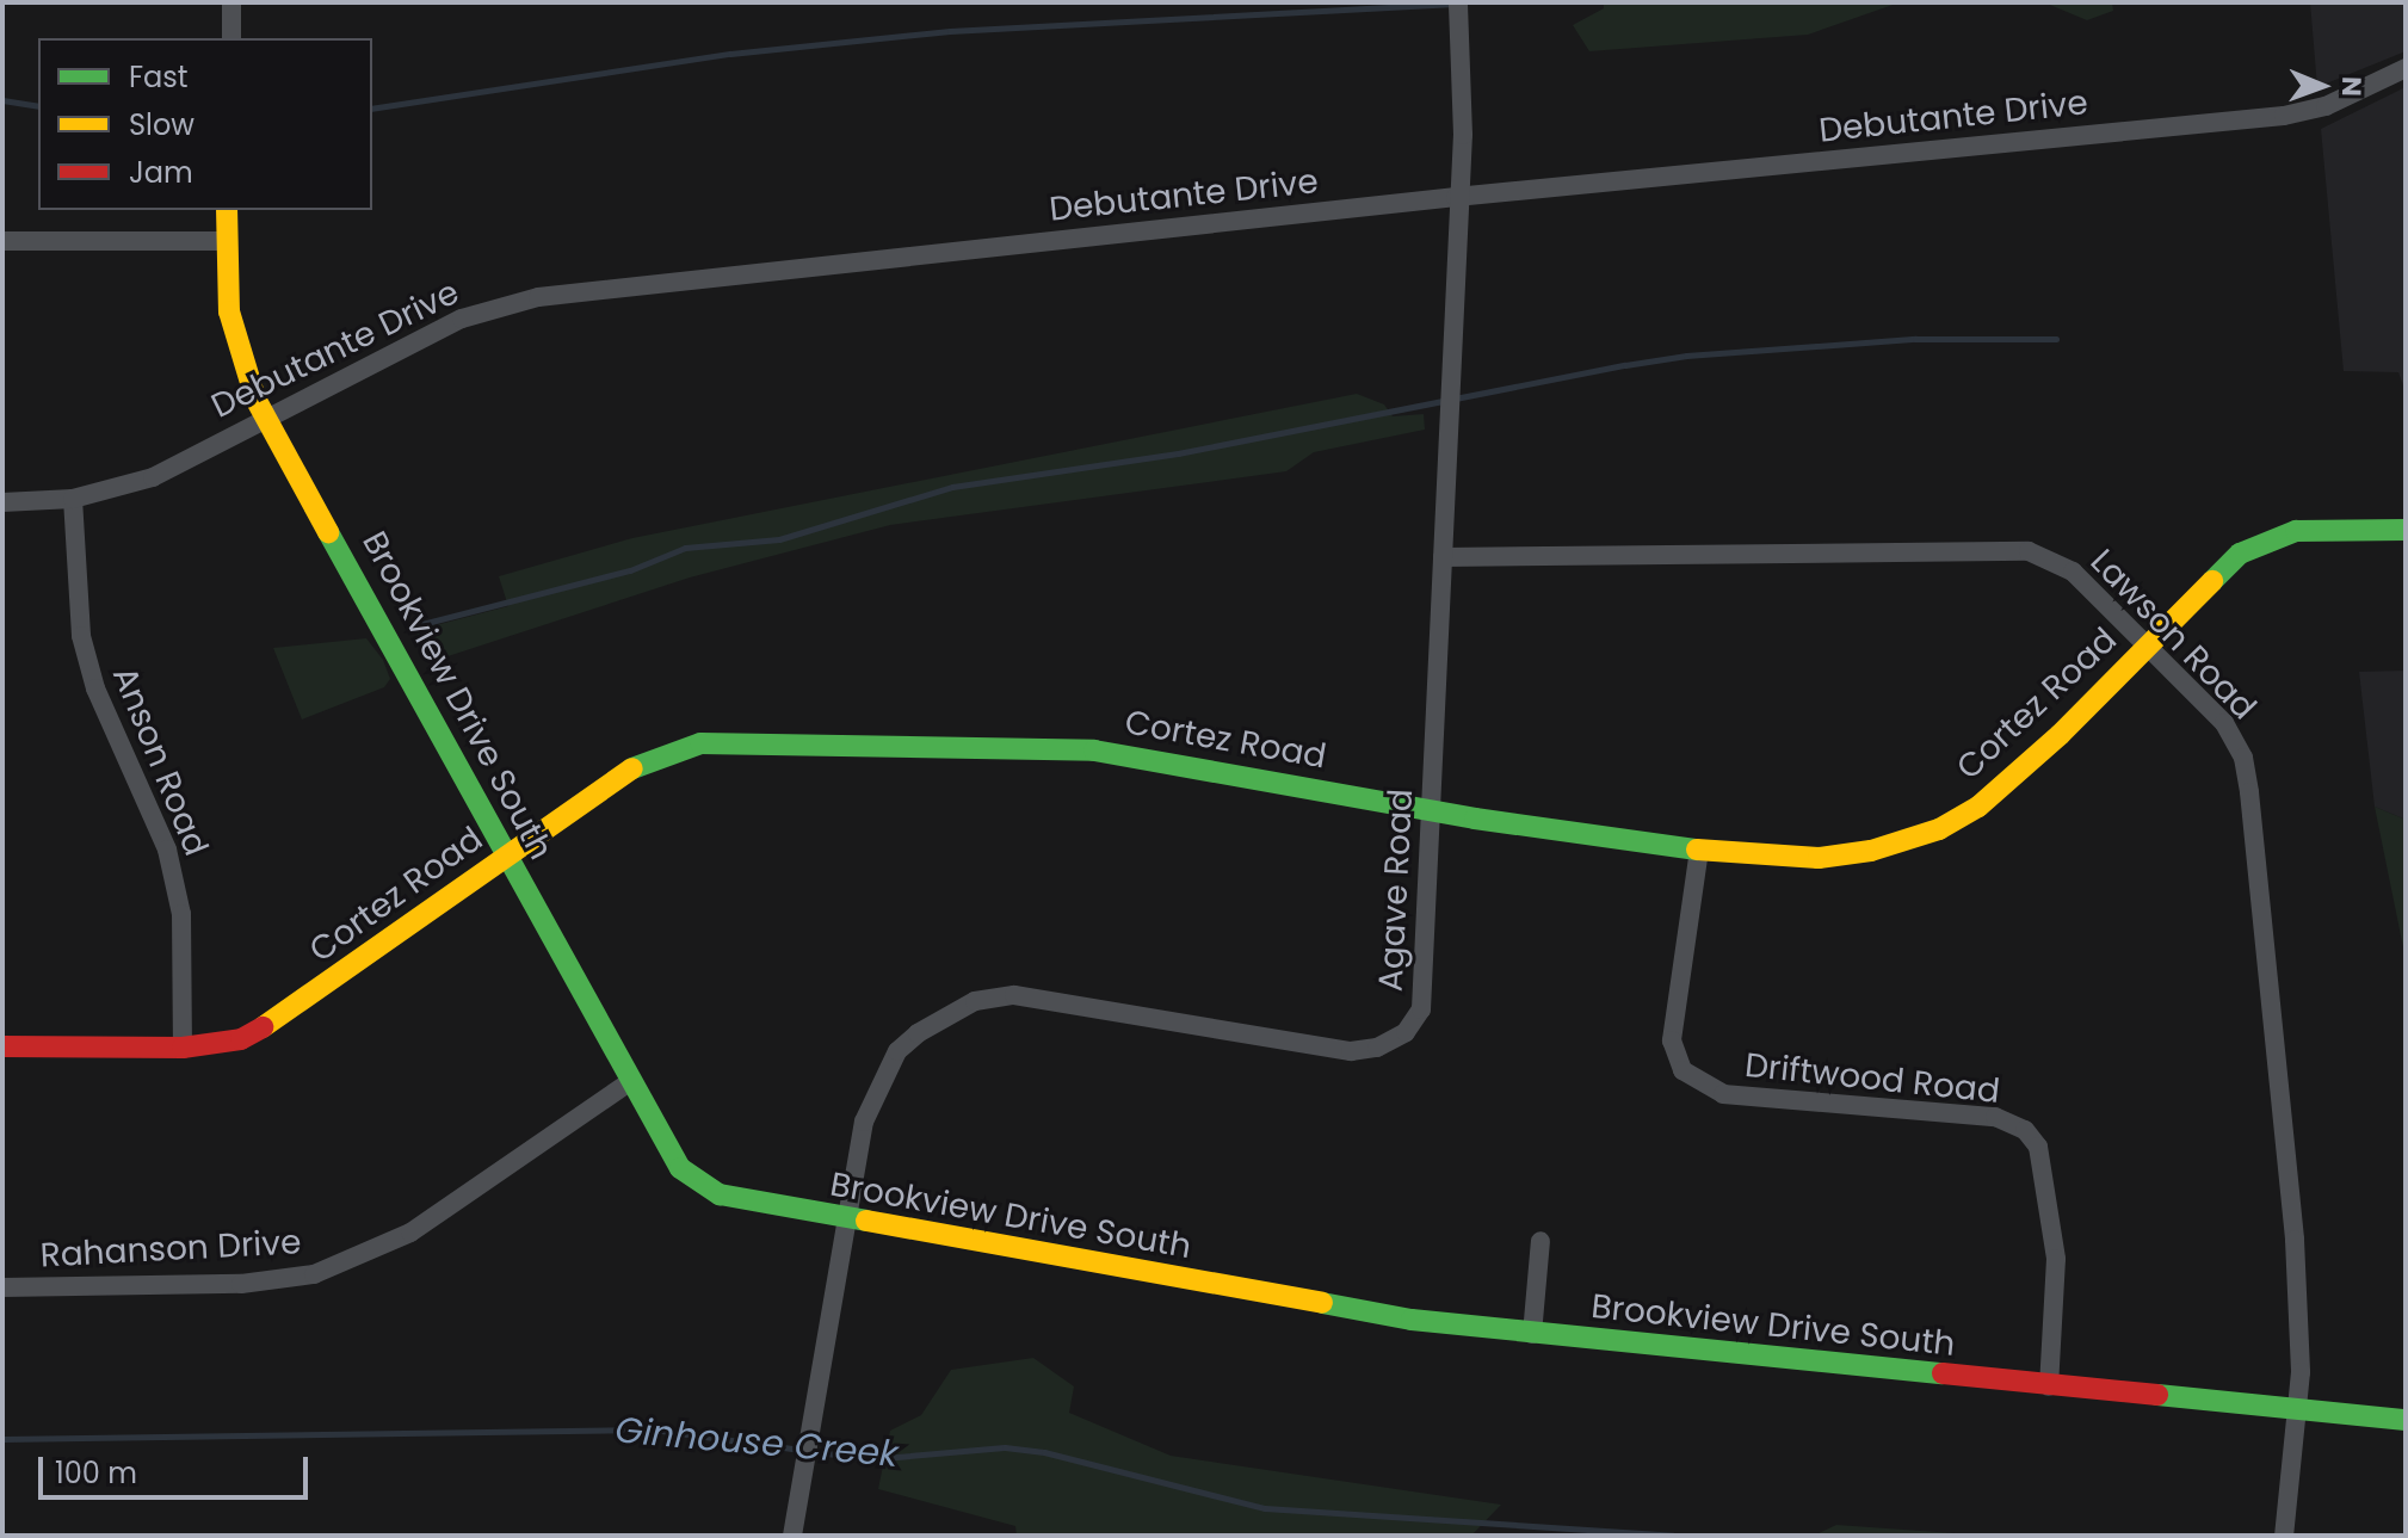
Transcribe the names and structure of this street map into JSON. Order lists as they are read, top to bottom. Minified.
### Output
{"streets":{"street":["Debutante Drive","Lawson Road","Brookview Drive South","Cortez Road","Anson Road","Agave Road","Driftwood Road","Rahanson Drive"]},"crossings":[["Debutante Drive","Brookview Drive South"],["Debutante Drive","Anson Road"],["Debutante Drive","Agave Road"],["Lawson Road","Brookview Drive South"],["Lawson Road","Cortez Road"],["Lawson Road","Agave Road"],["Brookview Drive South","Cortez Road"],["Brookview Drive South","Agave Road"],["Brookview Drive South","Driftwood Road"],["Brookview Drive South","Rahanson Drive"],["Cortez Road","Anson Road"],["Cortez Road","Agave Road"],["Cortez Road","Driftwood Road"]],"water":["Ginhouse Creek"],"legend":["Fast","Slow","Jam"],"scale_bar":"100 m","north":"right"}
